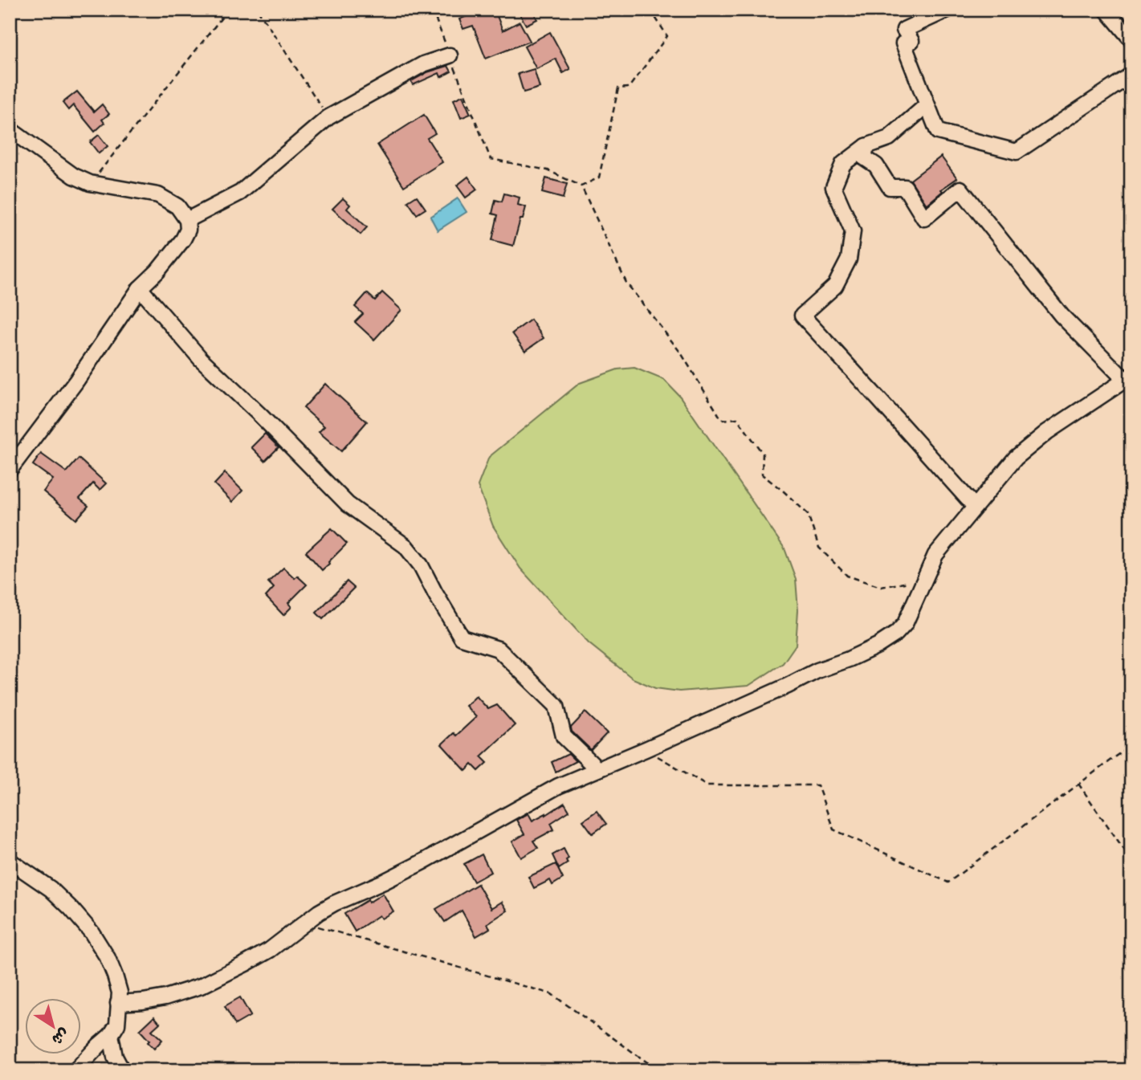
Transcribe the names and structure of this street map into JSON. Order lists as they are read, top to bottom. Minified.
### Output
{"north":"bottom right"}
